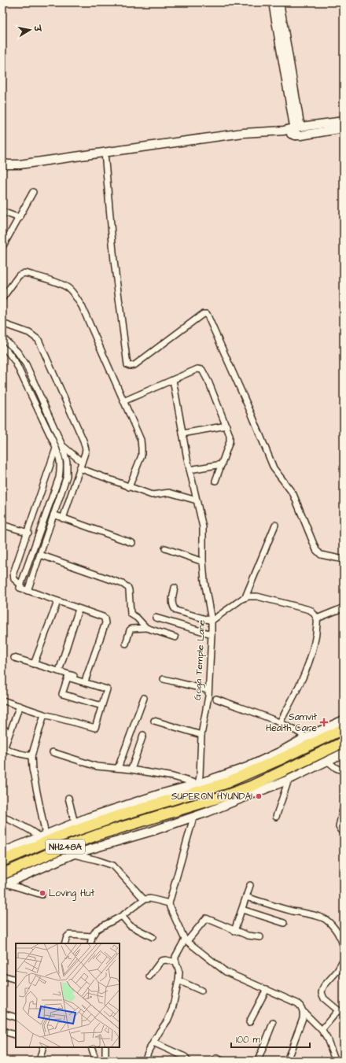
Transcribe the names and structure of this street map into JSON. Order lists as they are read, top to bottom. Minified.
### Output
{"streets":{"highway":["NH248A"],"street":["Goga Temple Lane"]},"places":{"health":["Samvit Health Care"],"other":["SUPERON HYUNDAI","Loving Hut"]},"scale_bar":"100 m","north":"right"}
